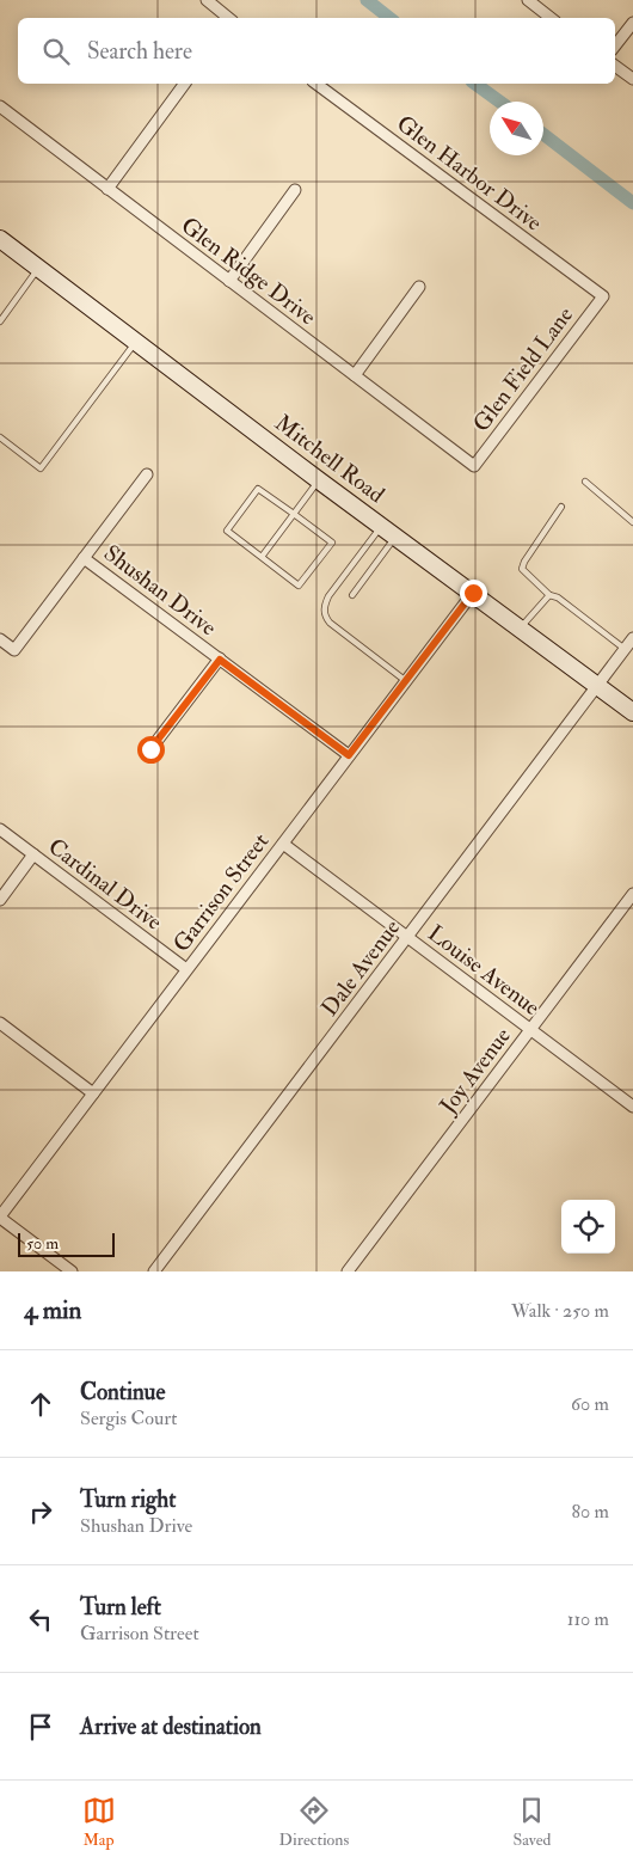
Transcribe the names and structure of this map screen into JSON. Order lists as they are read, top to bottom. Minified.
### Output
{"streets":{"main road":["Mitchell Road"],"street":["Glen Harbor Drive","Glen Ridge Drive","Glen Field Lane","Shushan Drive","Cardinal Drive","Garrison Street","Dale Avenue","Louise Avenue","Joy Avenue"]},"crossings":[["Glen Harbor Drive","Glen Field Lane"],["Glen Ridge Drive","Glen Field Lane"],["Mitchell Road","Garrison Street"],["Mitchell Road","Dale Avenue"],["Shushan Drive","Garrison Street"],["Cardinal Drive","Garrison Street"],["Garrison Street","Louise Avenue"],["Dale Avenue","Louise Avenue"],["Louise Avenue","Joy Avenue"]],"scale_bar":"50 m","north":"top left","page":{"search":"Search here","scale":"50 m","heading":["4 min","Walk · 250 m"],"list":[["Continue","Sergis Court","60 m"],["Turn right","Shushan Drive","80 m"],["Turn left","Garrison Street","110 m"],"Arrive at destination"],"nav":["Map","Directions","Saved"]}}
